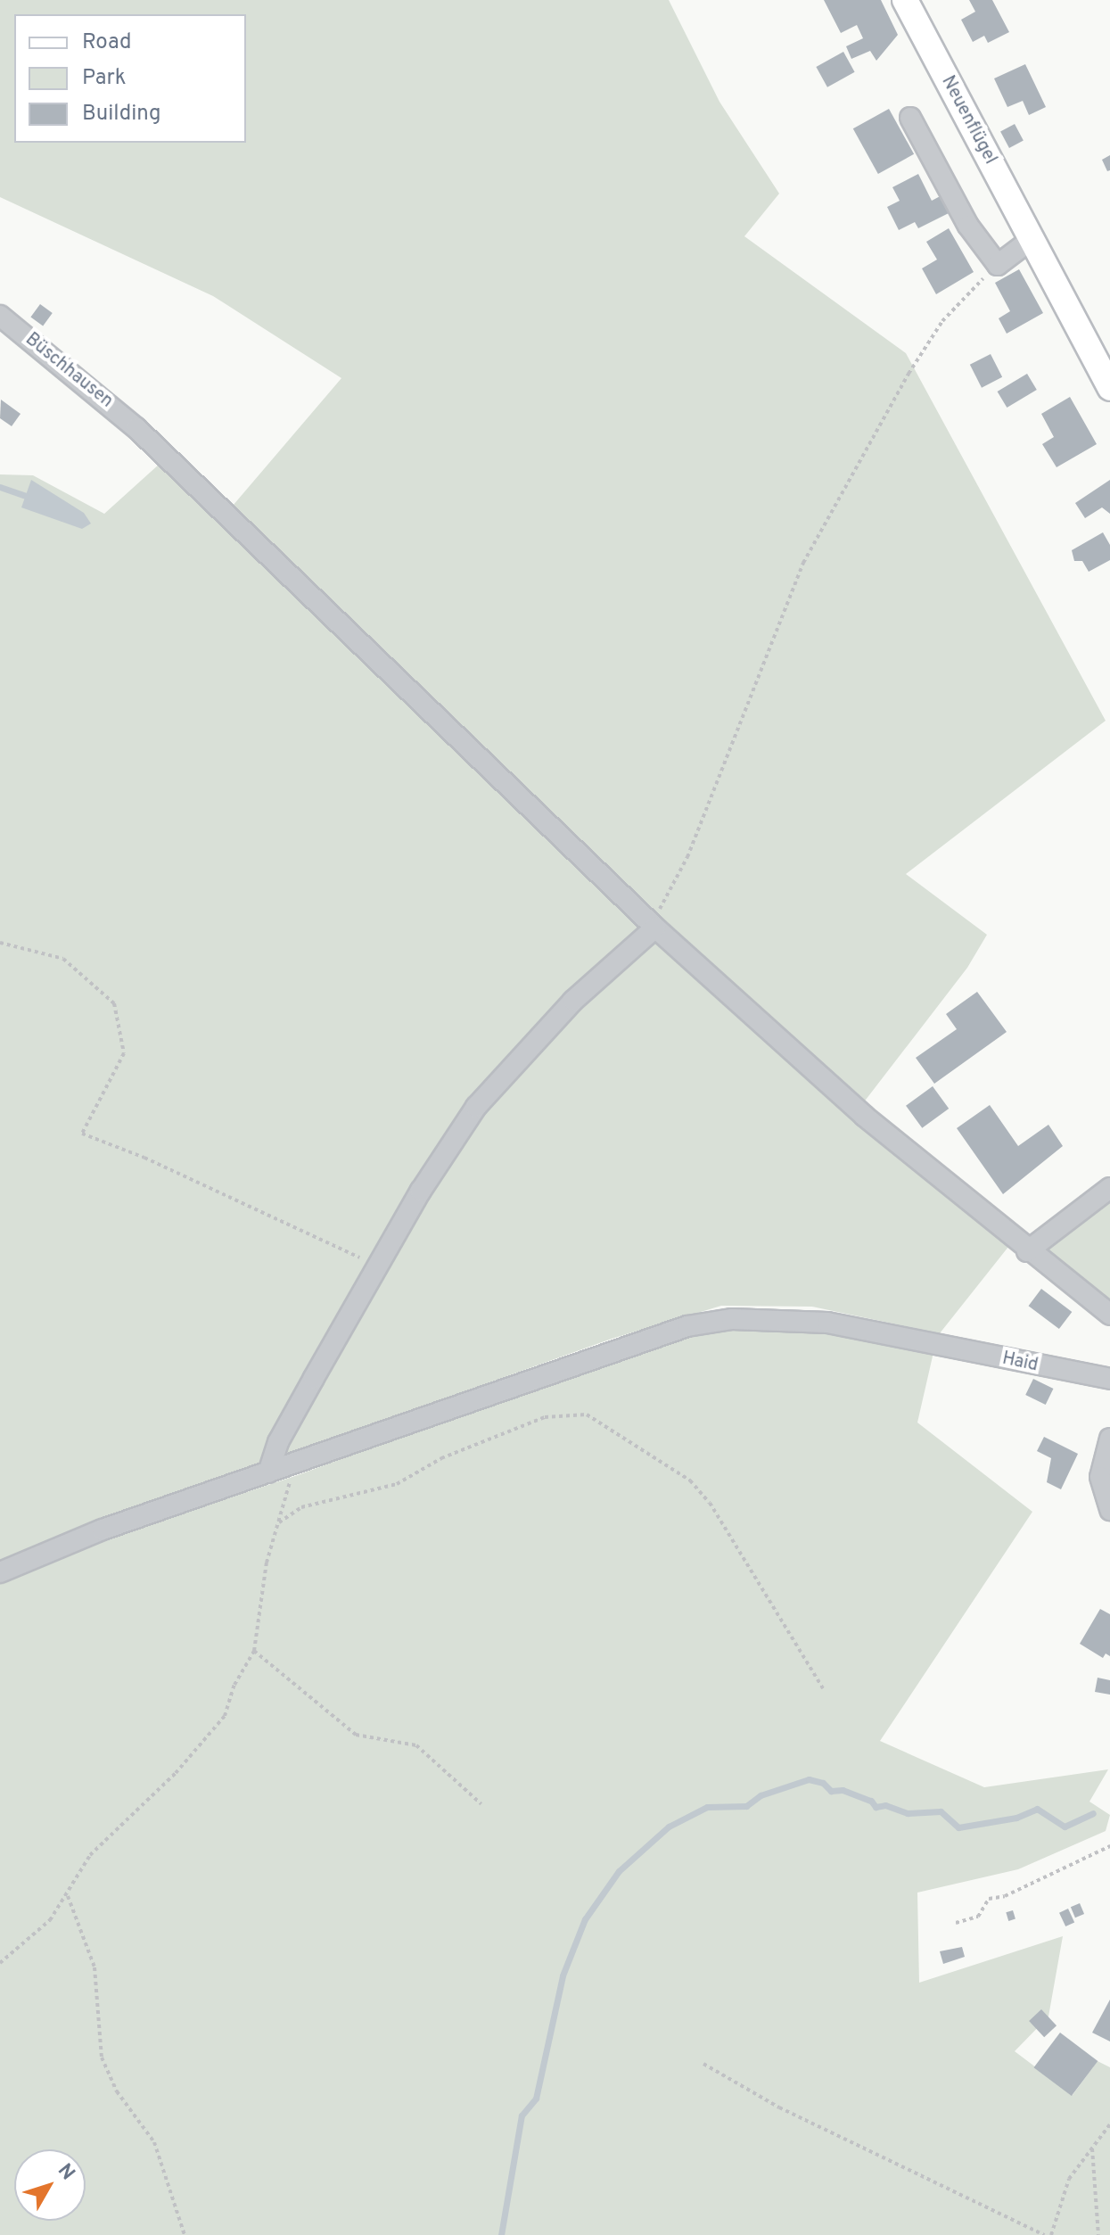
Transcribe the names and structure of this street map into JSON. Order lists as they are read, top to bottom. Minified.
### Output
{"streets":{"main road":["Neuenflügel"],"street":["Büschhausen","Haid"]},"legend":["Road","Park","Building"],"north":"top right"}
